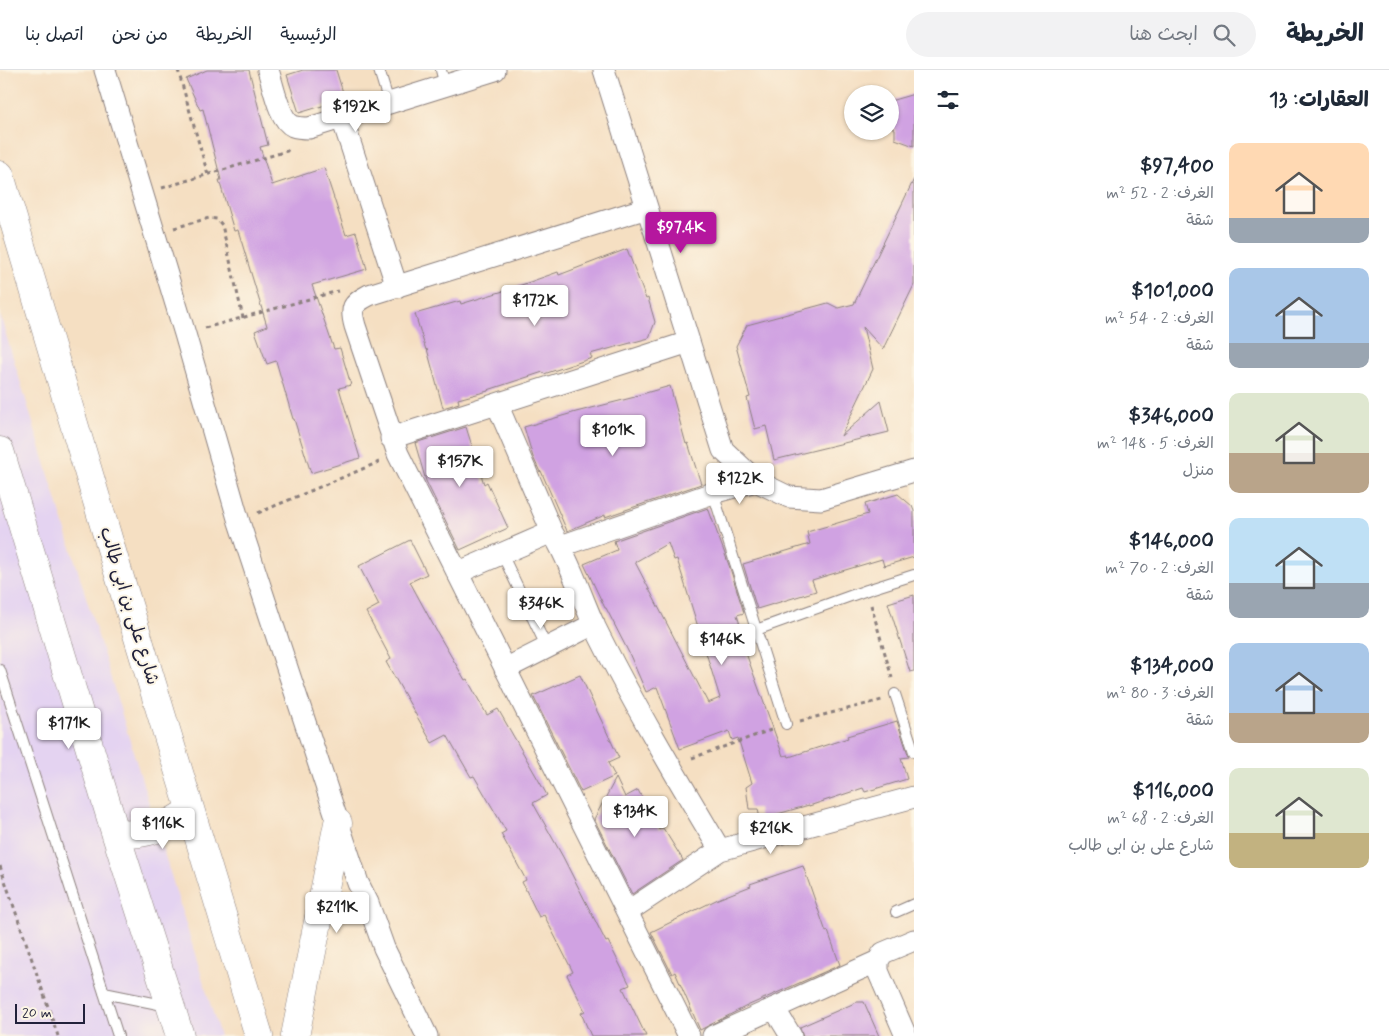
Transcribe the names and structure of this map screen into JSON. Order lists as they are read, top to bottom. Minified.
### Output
{"streets":{"street":["شارع على بن ابى طالب"]},"scale_bar":"20 m","page":{"header":"الخريطة","search":"ابحث هنا","nav":["الرئيسية","الخريطة","من نحن","اتصل بنا"],"heading":"العقارات: 13","price":["$192K","$97.4K","$172K","$101K","$157K","$122K","$346K","$146K","$171K","$134K","$116K","$216K","$211K"],"list":[{"name":"$97,400","note":"الغرف: 2 · 52 m² · شقة"},{"name":"$101,000","note":"الغرف: 2 · 54 m² · شقة"},{"name":"$346,000","note":"الغرف: 5 · 148 m² · منزل"},{"name":"$146,000","note":"الغرف: 2 · 70 m² · شقة"},{"name":"$134,000","note":"الغرف: 3 · 80 m² · شقة"},{"name":"$116,000","note":"الغرف: 2 · 68 m² · شارع على بن ابى طالب"}],"scale":"20 m"}}
